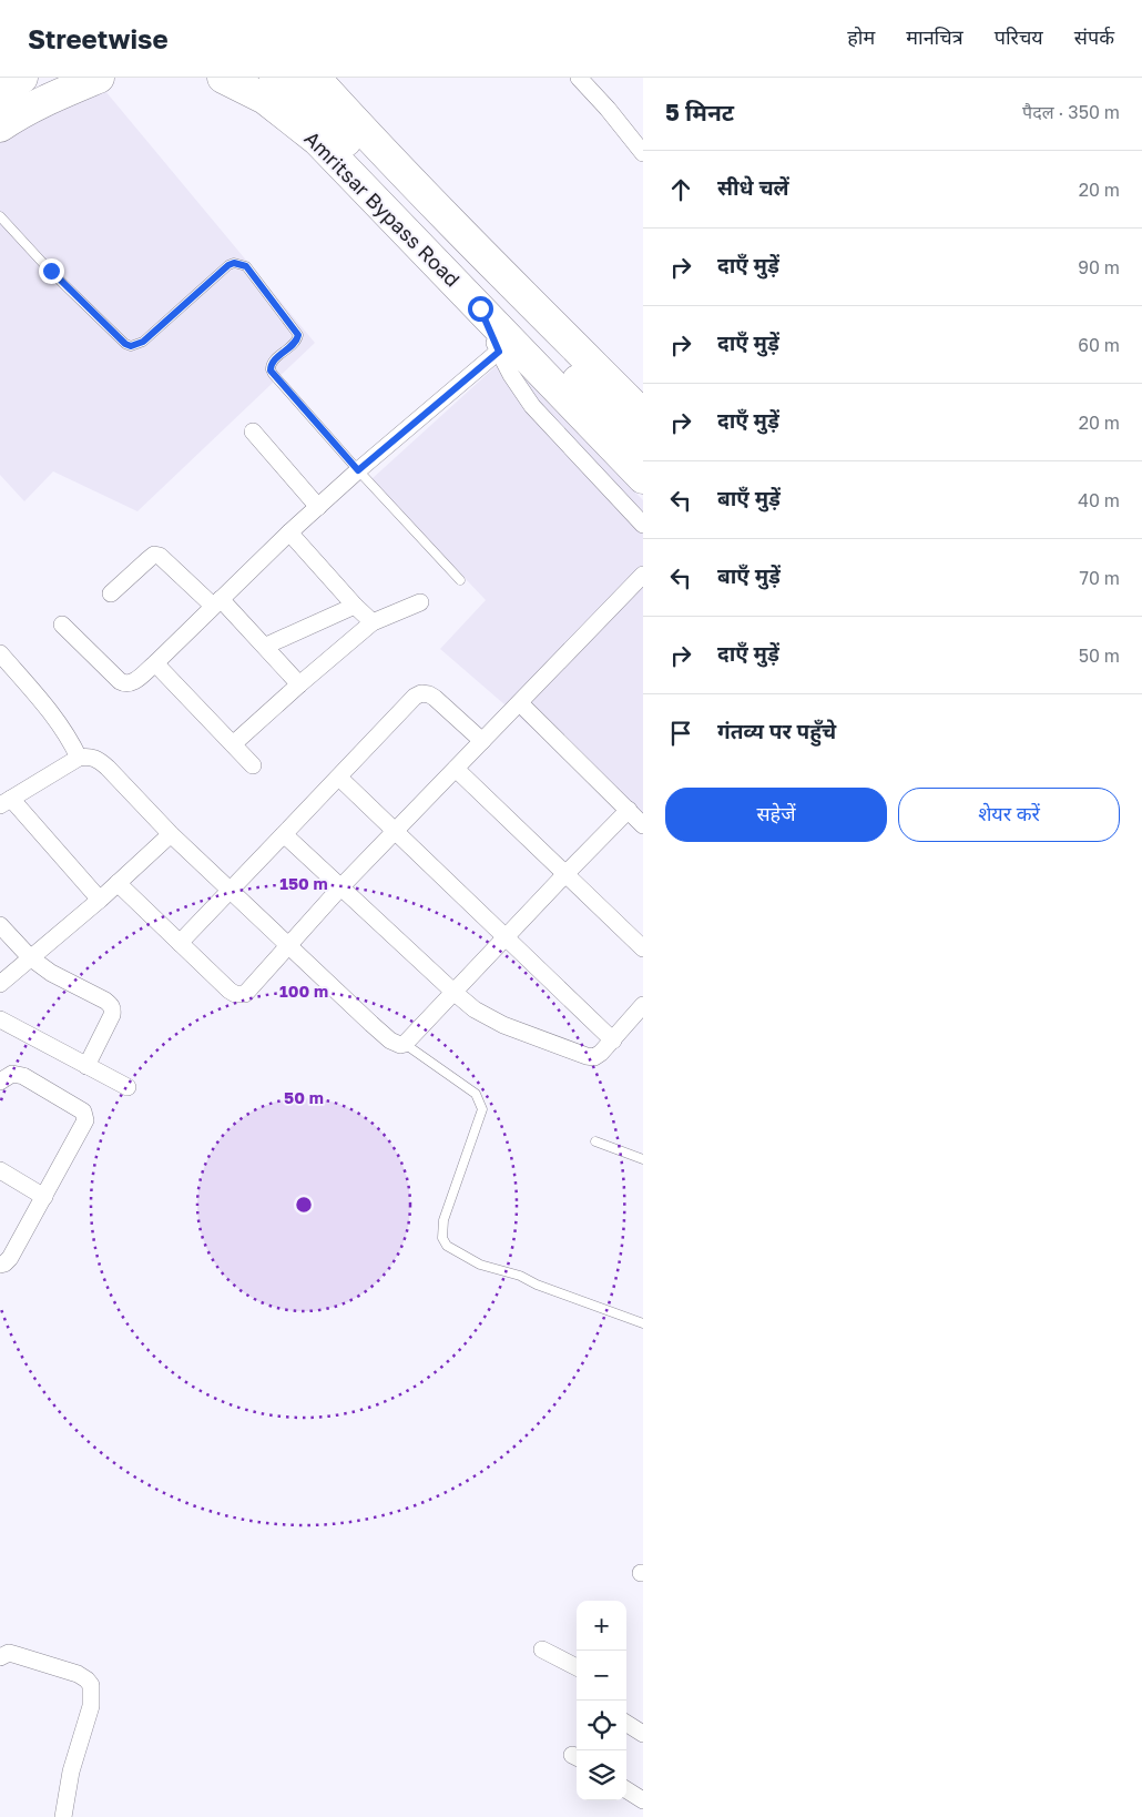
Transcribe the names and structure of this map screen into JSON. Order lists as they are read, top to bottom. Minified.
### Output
{"streets":{"highway":["Amritsar Bypass Road"]},"page":{"header":"Streetwise","nav":["होम","मानचित्र","परिचय","संपर्क"],"heading":["5 मिनट","पैदल · 350 m"],"list":[["सीधे चलें","20 m"],["दाएँ मुड़ें","90 m"],["दाएँ मुड़ें","60 m"],["दाएँ मुड़ें","20 m"],["बाएँ मुड़ें","40 m"],["बाएँ मुड़ें","70 m"],["दाएँ मुड़ें","50 m"],"गंतव्य पर पहुँचे"],"buttons":["सहेजें","शेयर करें"],"map_buttons":["+","−"]},"rings":["150 m","100 m","50 m"]}
